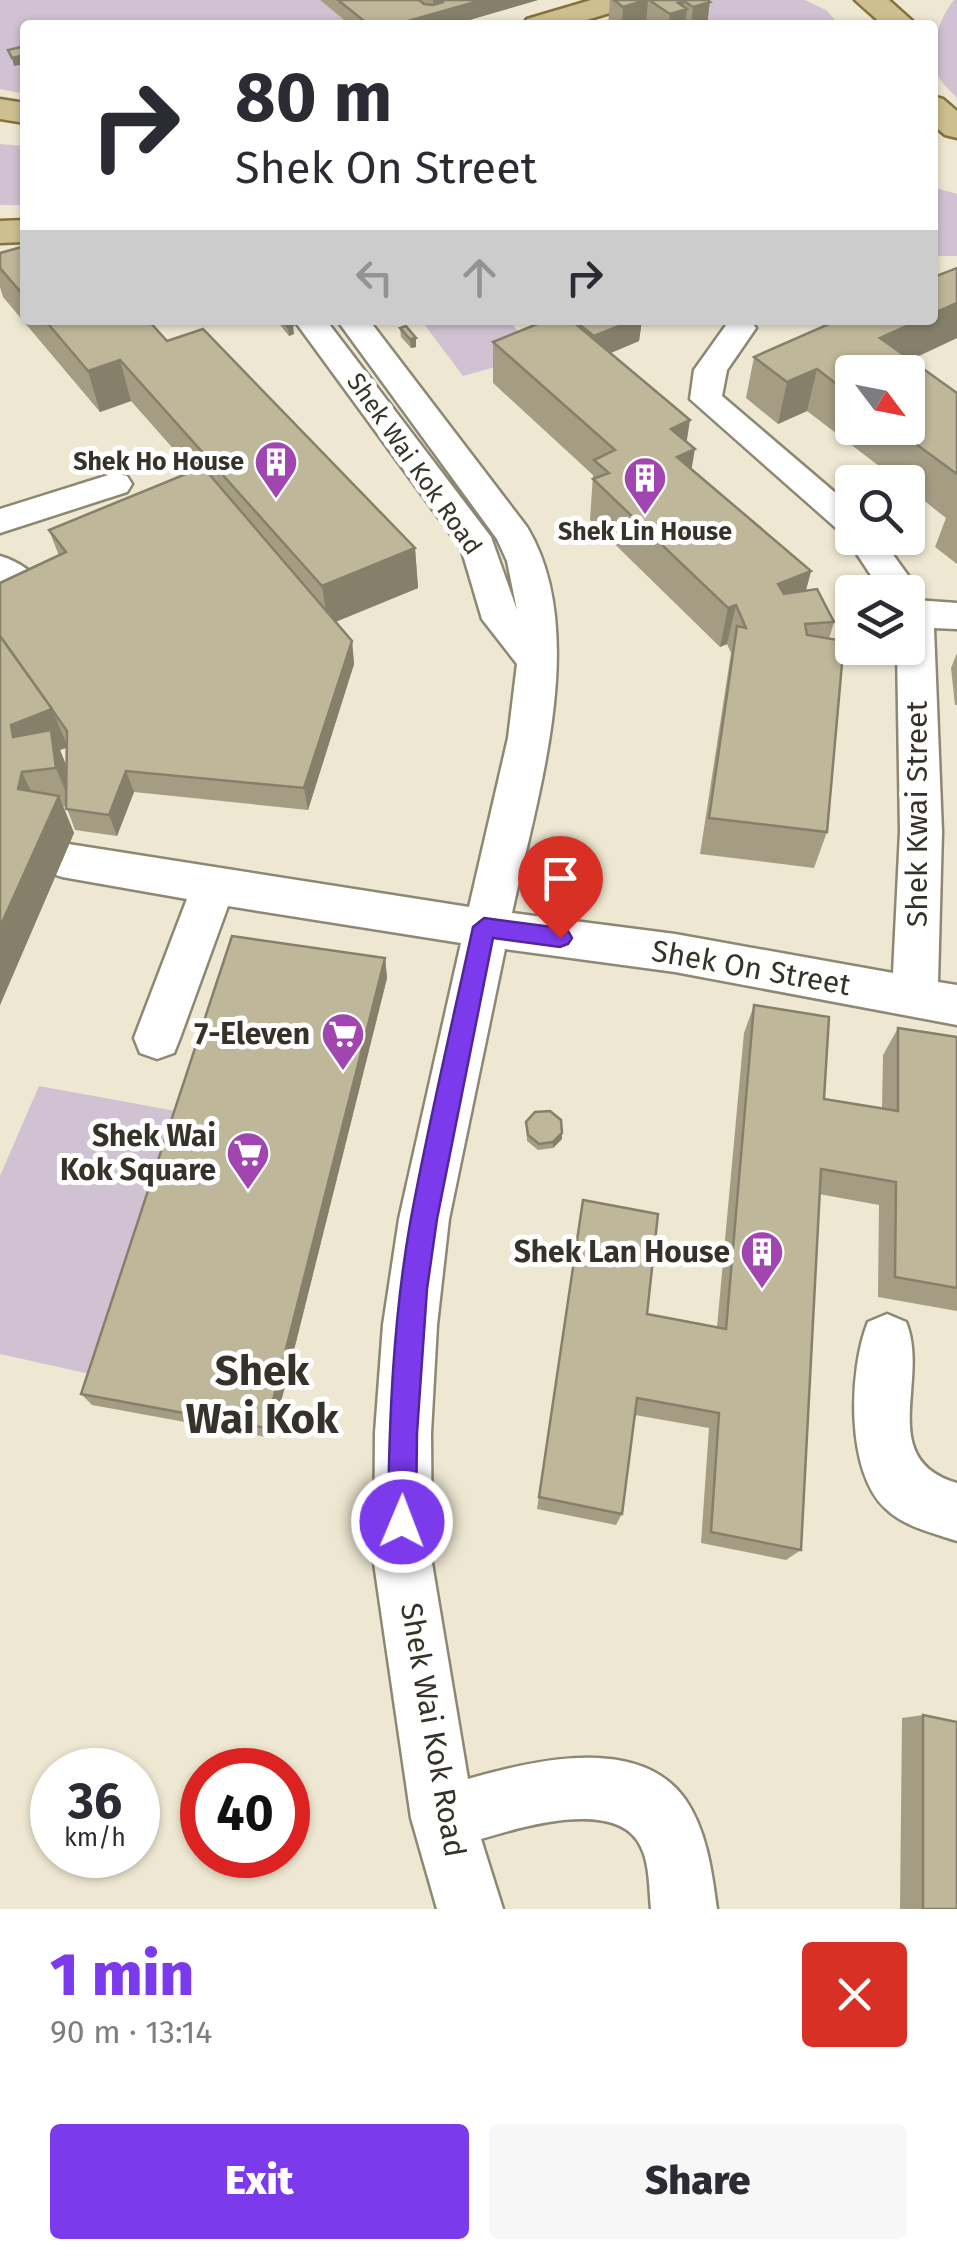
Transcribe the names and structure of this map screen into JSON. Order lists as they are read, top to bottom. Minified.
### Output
{"streets":{"street":["Shek Wai Kok Road","Shek Kwai Street","Shek On Street"]},"crossings":[["Shek Wai Kok Road","Shek On Street"],["Shek Kwai Street","Shek On Street"]],"districts":["Shek Wai Kok"],"places":{"building":["Shek Ho House","Shek Lin House","Shek Lan House"],"supermarket":["7-Eleven","Shek Wai Kok Square"]},"north":"bottom right","page":{"turn":["80 m","Shek On Street"],"speed":"36 km/h","limit":"40","heading":["1 min","90 m · 13:14"],"buttons":["Exit","Share"]}}
